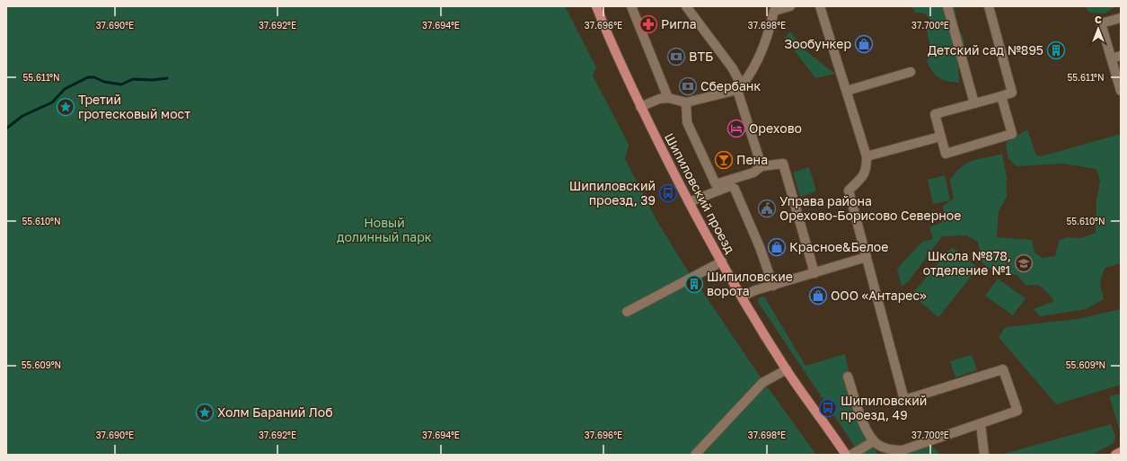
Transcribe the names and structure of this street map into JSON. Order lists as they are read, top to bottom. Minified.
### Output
{"streets":{"main road":["Шипиловский проезд"]},"parks":["Новый долинный парк"],"places":{"pharmacy":["Ригла"],"shop":["Зообункер","Красное&Белое","ООО «Антарес»"],"building":["Детский сад №895","Шипиловские ворота"],"bank":["ВТБ","Сбербанк"],"place":["Третий гротесковый мост","Холм Бараний Лоб"],"hotel":["Орехово"],"bar":["Пена"],"bus stop":["Шипиловский проезд, 39","Шипиловский проезд, 49"],"public building":["Управа района Орехово-Борисово Северное"],"school or university":["Школа №878, отделение №1"]},"north":"top","coordinates":["37.690°E","37.692°E","37.694°E","37.696°E","37.698°E","37.700°E","55.611°N","55.610°N","55.609°N"]}
